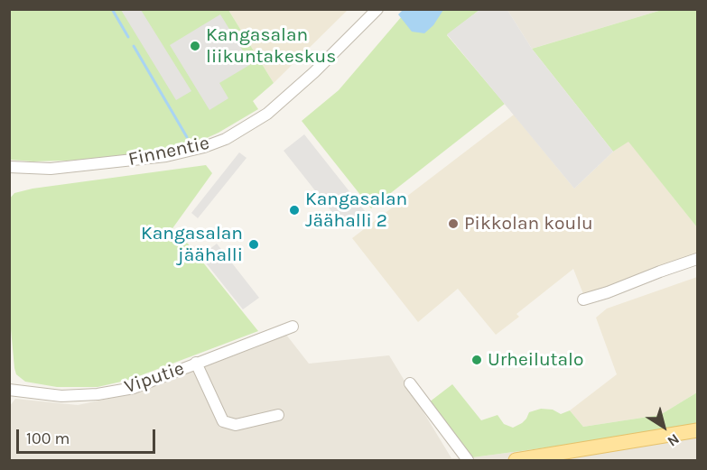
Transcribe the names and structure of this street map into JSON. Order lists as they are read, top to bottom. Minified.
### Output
{"streets":{"street":["Finnentie","Viputie"]},"places":["Kangasalan liikuntakeskus","Kangasalan Jäähalli 2","Pikkolan koulu","Kangasalan jäähalli","Urheilutalo"],"scale_bar":"100 m","north":"bottom right"}
